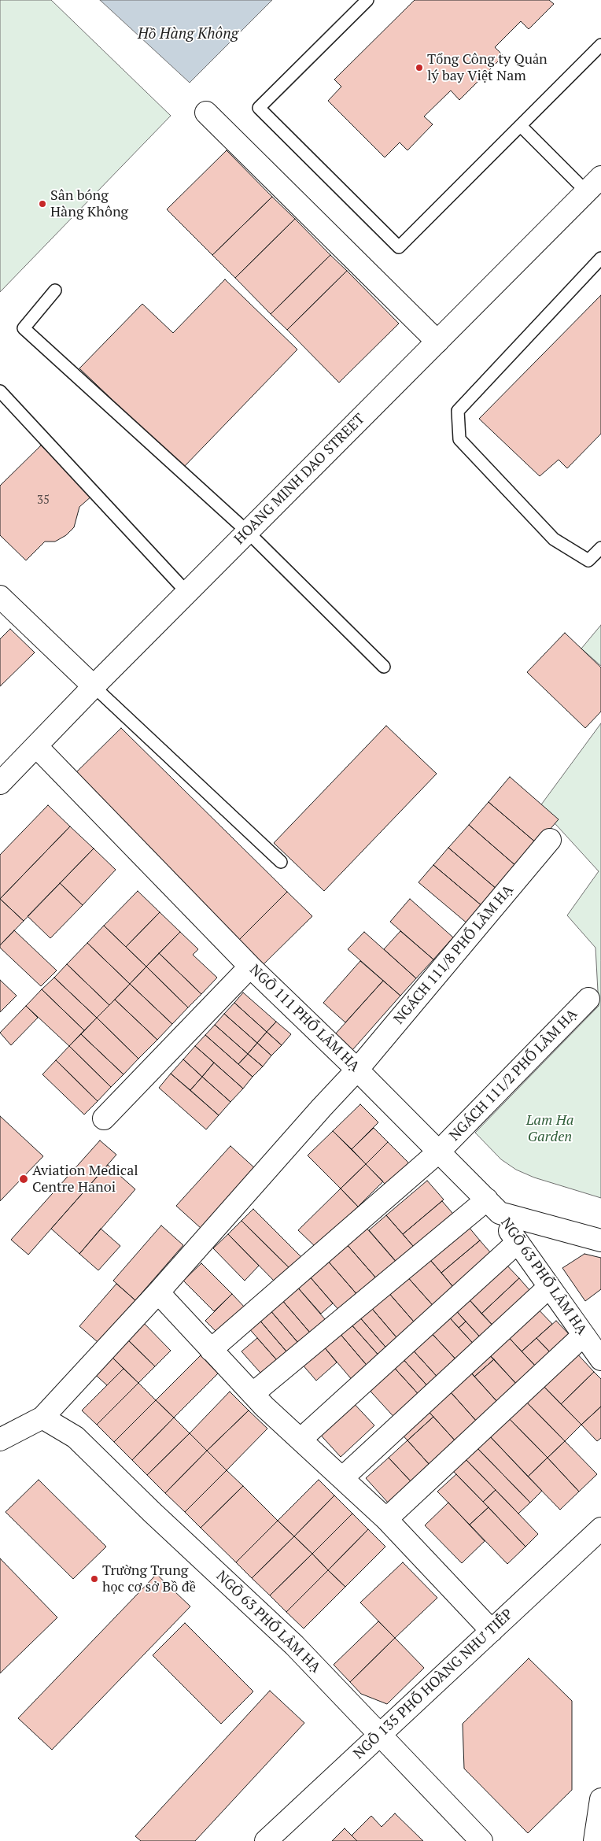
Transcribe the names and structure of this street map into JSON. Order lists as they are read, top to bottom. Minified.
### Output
{"streets":{"street":["HOANG MINH DAO STREET","NGÁCH 111/8 PHỐ LÂM HẠ","NGÕ 111 PHỐ LÂM HẠ","NGÁCH 111/2 PHỐ LÂM HẠ","NGÕ 63 PHỐ LÂM HẠ","NGÕ 135 PHỐ HOÀNG NHƯ TIẾP"]},"crossings":[["HOANG MINH DAO STREET","NGÕ 111 PHỐ LÂM HẠ"],["NGÁCH 111/8 PHỐ LÂM HẠ","NGÕ 111 PHỐ LÂM HẠ"],["NGÁCH 111/8 PHỐ LÂM HẠ","NGÕ 63 PHỐ LÂM HẠ"],["NGÕ 111 PHỐ LÂM HẠ","NGÁCH 111/2 PHỐ LÂM HẠ"],["NGÕ 111 PHỐ LÂM HẠ","NGÕ 63 PHỐ LÂM HẠ"],["NGÕ 63 PHỐ LÂM HẠ","NGÕ 135 PHỐ HOÀNG NHƯ TIẾP"]],"water":["Hồ Hàng Không"],"parks":["Lam Ha Garden"],"places":["Tổng Công ty Quản lý bay Việt Nam","Sân bóng Hàng Không","Aviation Medical Centre Hanoi","Trường Trung học cơ sở Bồ đề"],"house_numbers":["35"]}
